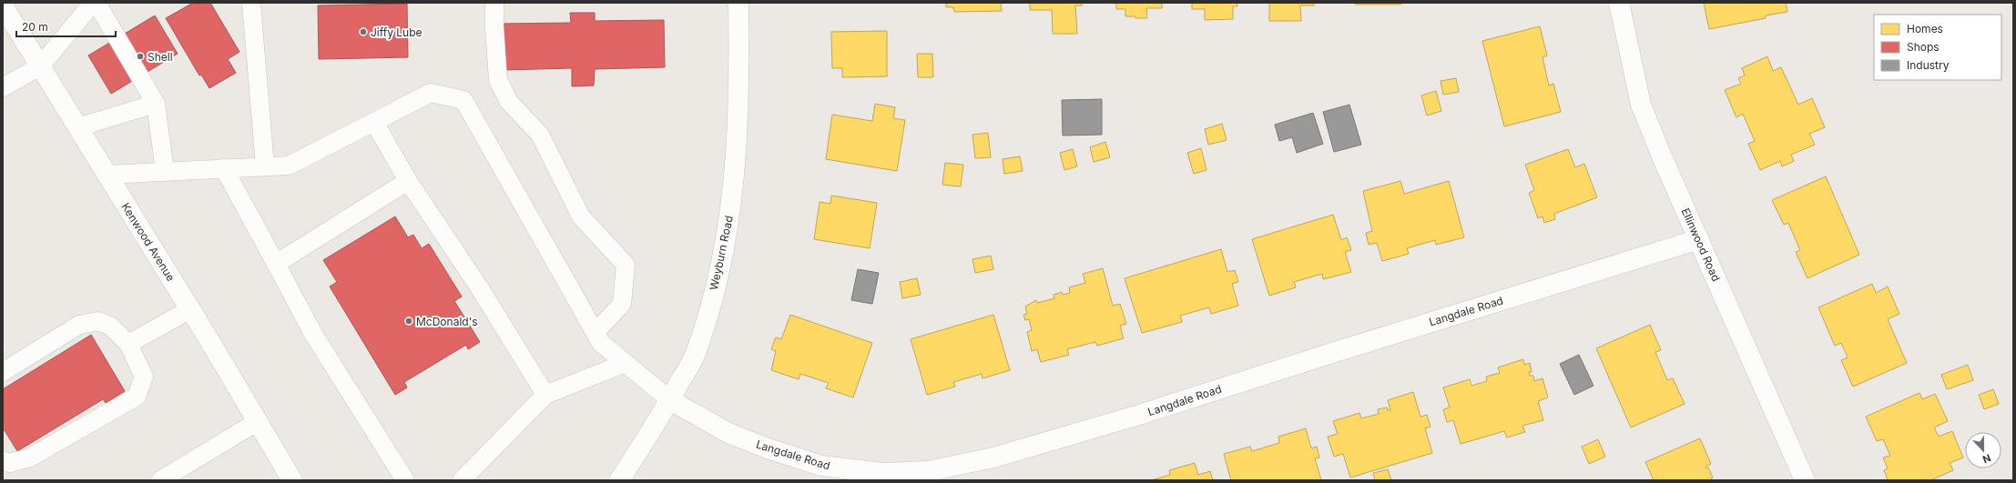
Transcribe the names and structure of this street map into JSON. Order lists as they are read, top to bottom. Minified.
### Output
{"streets":{"street":["Kenwood Avenue","Ellinwood Road","Weyburn Road","Langdale Road"]},"crossings":[["Ellinwood Road","Langdale Road"],["Weyburn Road","Langdale Road"]],"places":["Jiffy Lube","Shell","McDonald's"],"legend":["Homes","Shops","Industry"],"scale_bar":"20 m","north":"bottom"}
